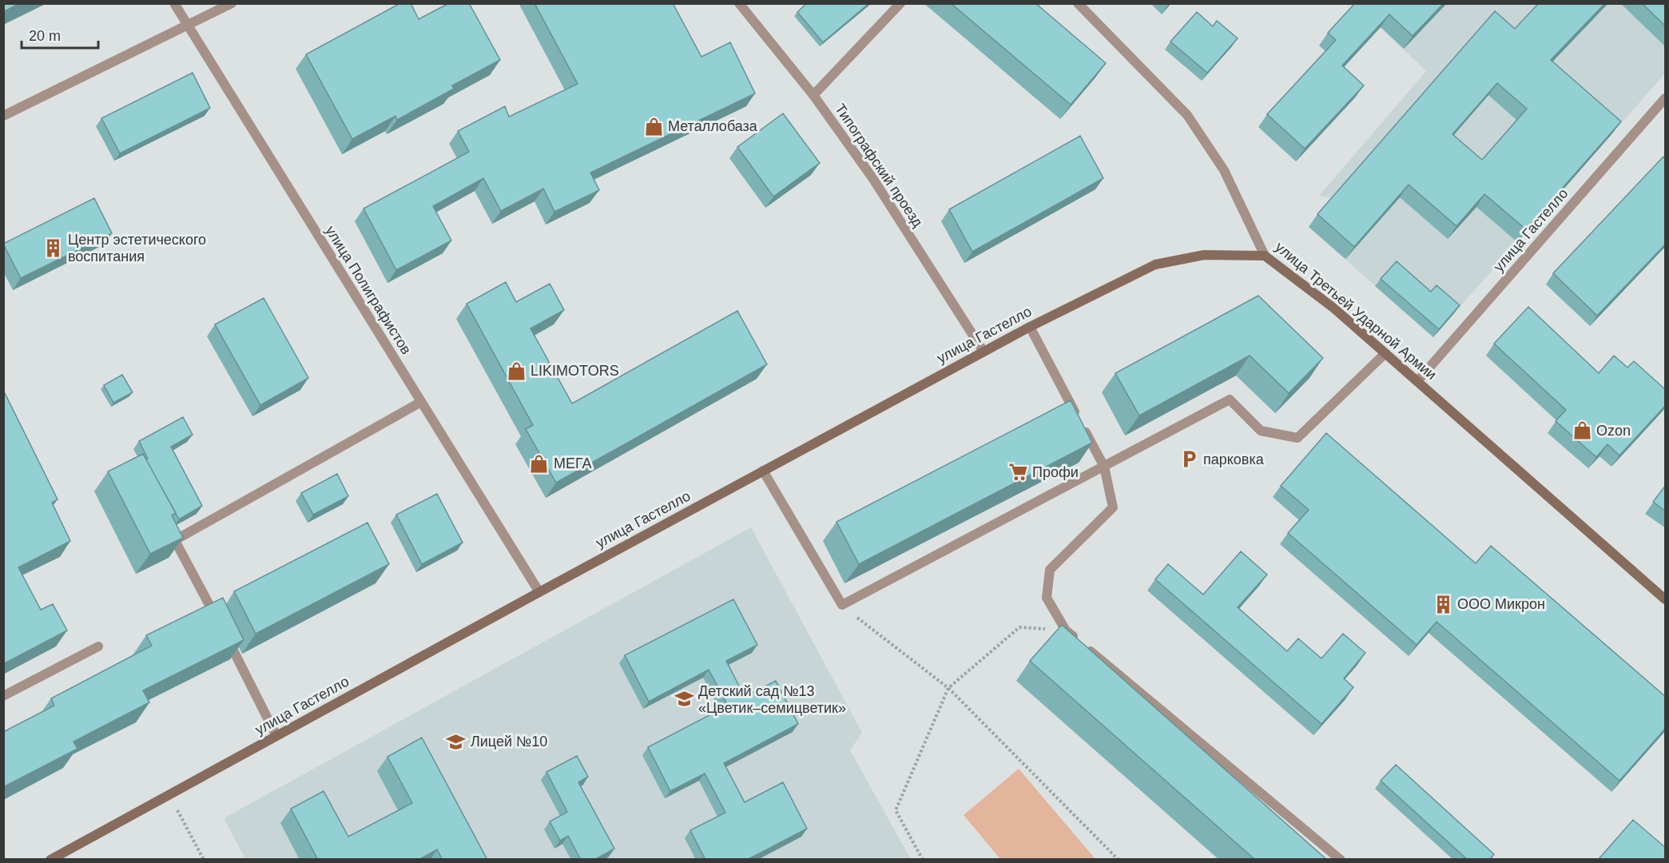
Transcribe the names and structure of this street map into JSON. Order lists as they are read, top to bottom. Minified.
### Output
{"streets":{"main road":["улица Гастелло","улица Третьей Ударной Армии"],"street":["Типографский проезд","улица Полиграфистов"]},"crossings":[["Типографский проезд","улица Гастелло"],["улица Гастелло","улица Полиграфистов"],["улица Гастелло","улица Третьей Ударной Армии"]],"places":{"shop":["Металлобаза","LIKIMOTORS","Ozon","МЕГА"],"building":["Центр эстетического воспитания","ООО Микрон"],"parking":["парковка"],"supermarket":["Профи"],"school or university":["Детский сад №13 «Цветик–семицветик»","Лицей №10"]},"scale_bar":"20 m"}
